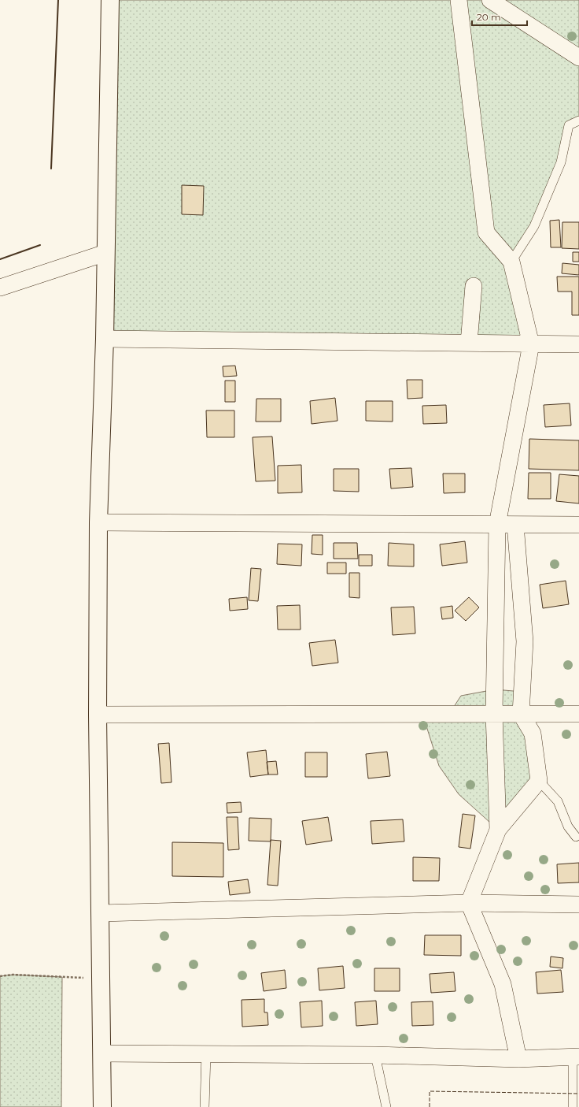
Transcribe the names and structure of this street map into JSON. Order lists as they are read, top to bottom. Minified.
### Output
{"scale_bar":"20 m"}
